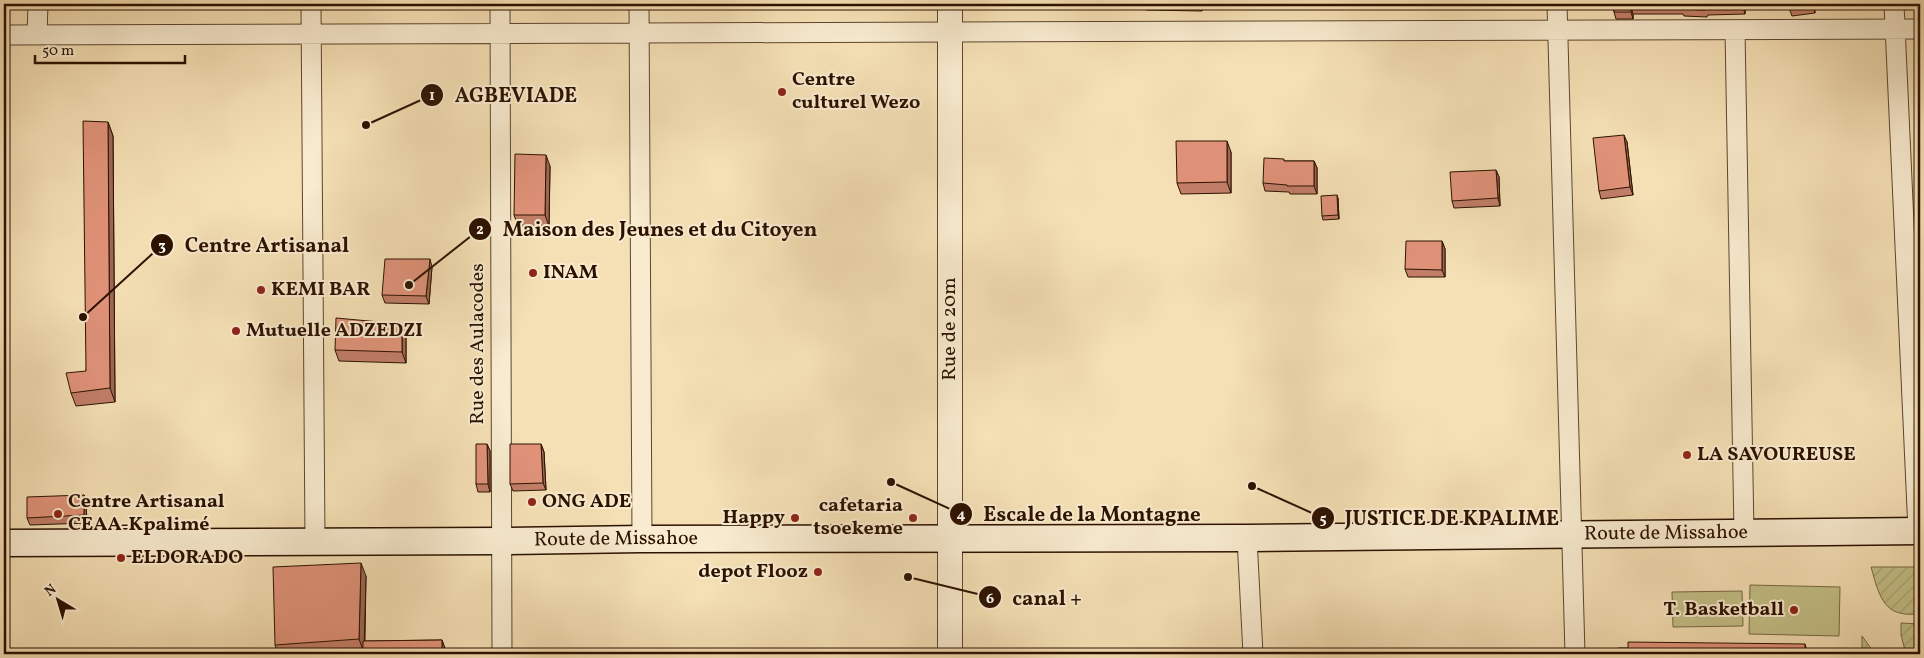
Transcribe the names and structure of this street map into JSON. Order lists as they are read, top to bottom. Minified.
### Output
{"streets":{"main road":["Route de Missahoe"],"street":["Rue de 20m","Rue des Aulacodes"]},"crossings":[["Rue de 20m","Route de Missahoe"],["Rue des Aulacodes","Route de Missahoe"]],"places":["Centre culturel Wezo","AGBEVIADE","INAM","Maison des Jeunes et du Citoyen","KEMI BAR","Centre Artisanal","Mutuelle ADZEDZI","LA SAVOUREUSE","Escale de la Montagne","JUSTICE DE KPALIME","ONG ADE","Centre Artisanal CEAA-Kpalimé","Happy","cafetaria tsoekeme","ELDORADO","depot Flooz","canal +","T. Basketball"],"scale_bar":"50 m","north":"top left"}
